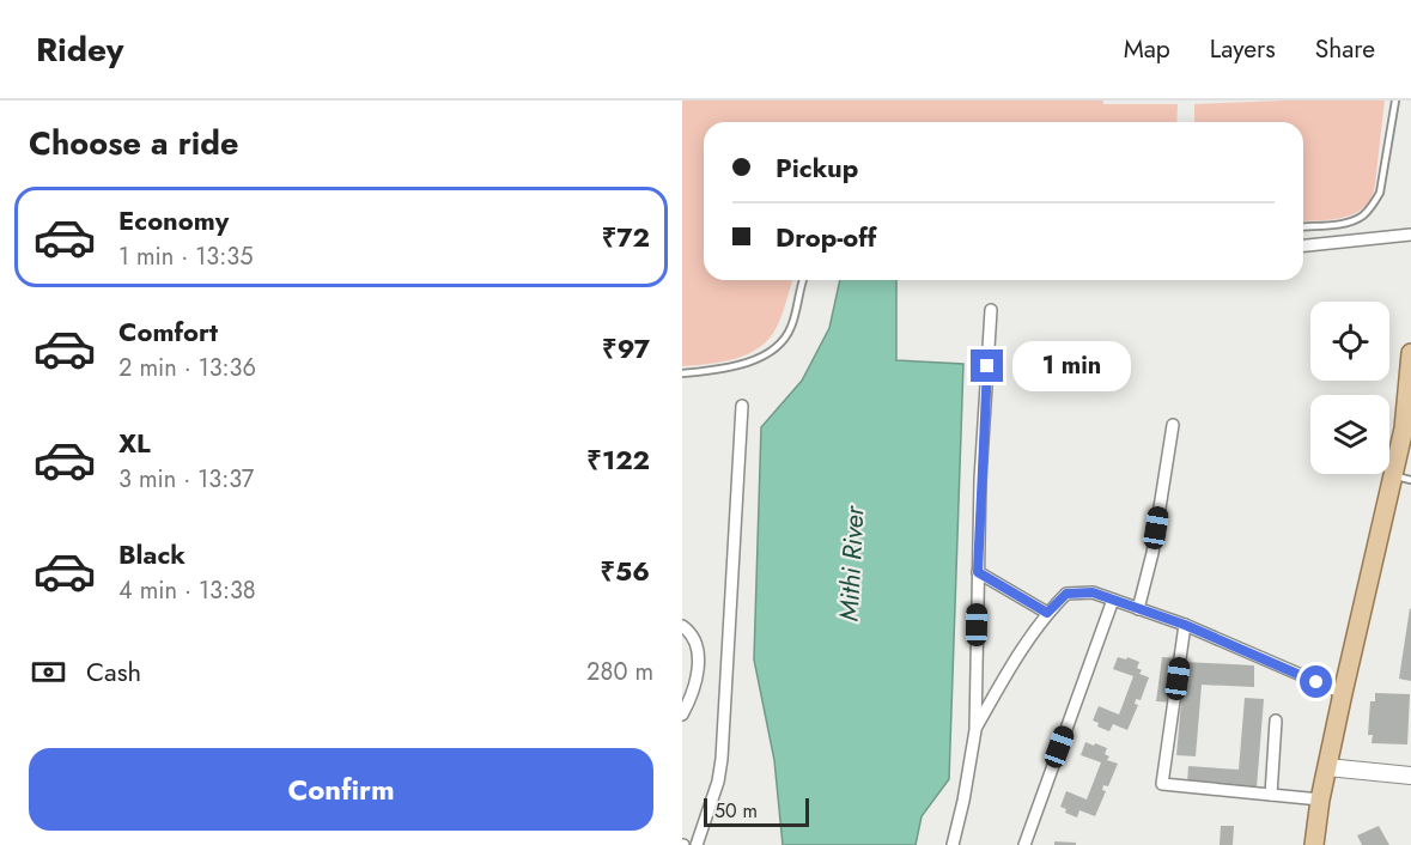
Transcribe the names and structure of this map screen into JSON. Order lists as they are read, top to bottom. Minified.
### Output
{"water":["Mithi River"],"scale_bar":"50 m","page":{"header":"Ridey","nav":["Map","Layers","Share"],"heading":"Choose a ride","banner":["Pickup","Drop-off"],"list":[{"name":"Economy","note":"1 min · 13:35","value":"₹72"},{"name":"Comfort","note":"2 min · 13:36","value":"₹97"},{"name":"XL","note":"3 min · 13:37","value":"₹122"},{"name":"Black","note":"4 min · 13:38","value":"₹56"}],"bubble":"1 min","pay":["Cash","280 m"],"buttons":"Confirm","scale":"50 m"}}
